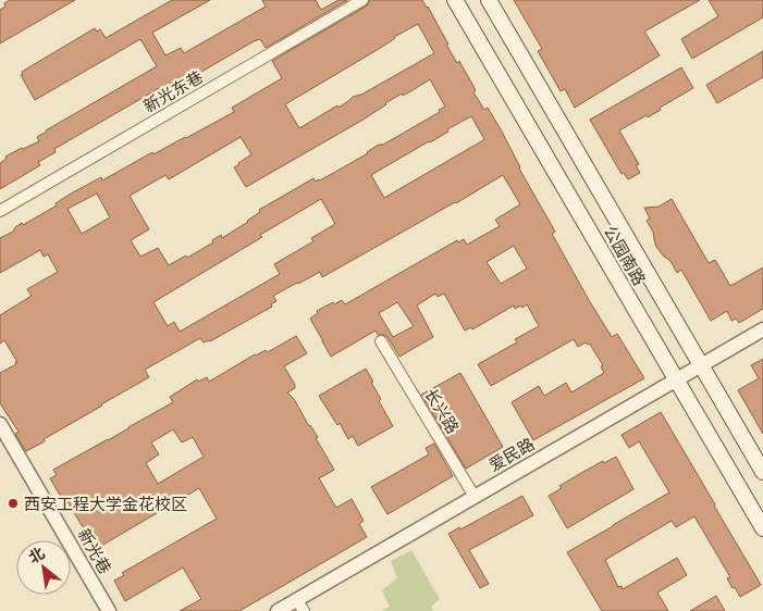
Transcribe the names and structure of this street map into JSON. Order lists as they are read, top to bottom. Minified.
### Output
{"streets":{"main road":["公园南路"],"street":["新光东巷","长兴路","爱民路","新光巷"]},"crossings":[["公园南路","爱民路"],["长兴路","爱民路"]],"places":["西安工程大学金花校区"],"north":"top left"}
